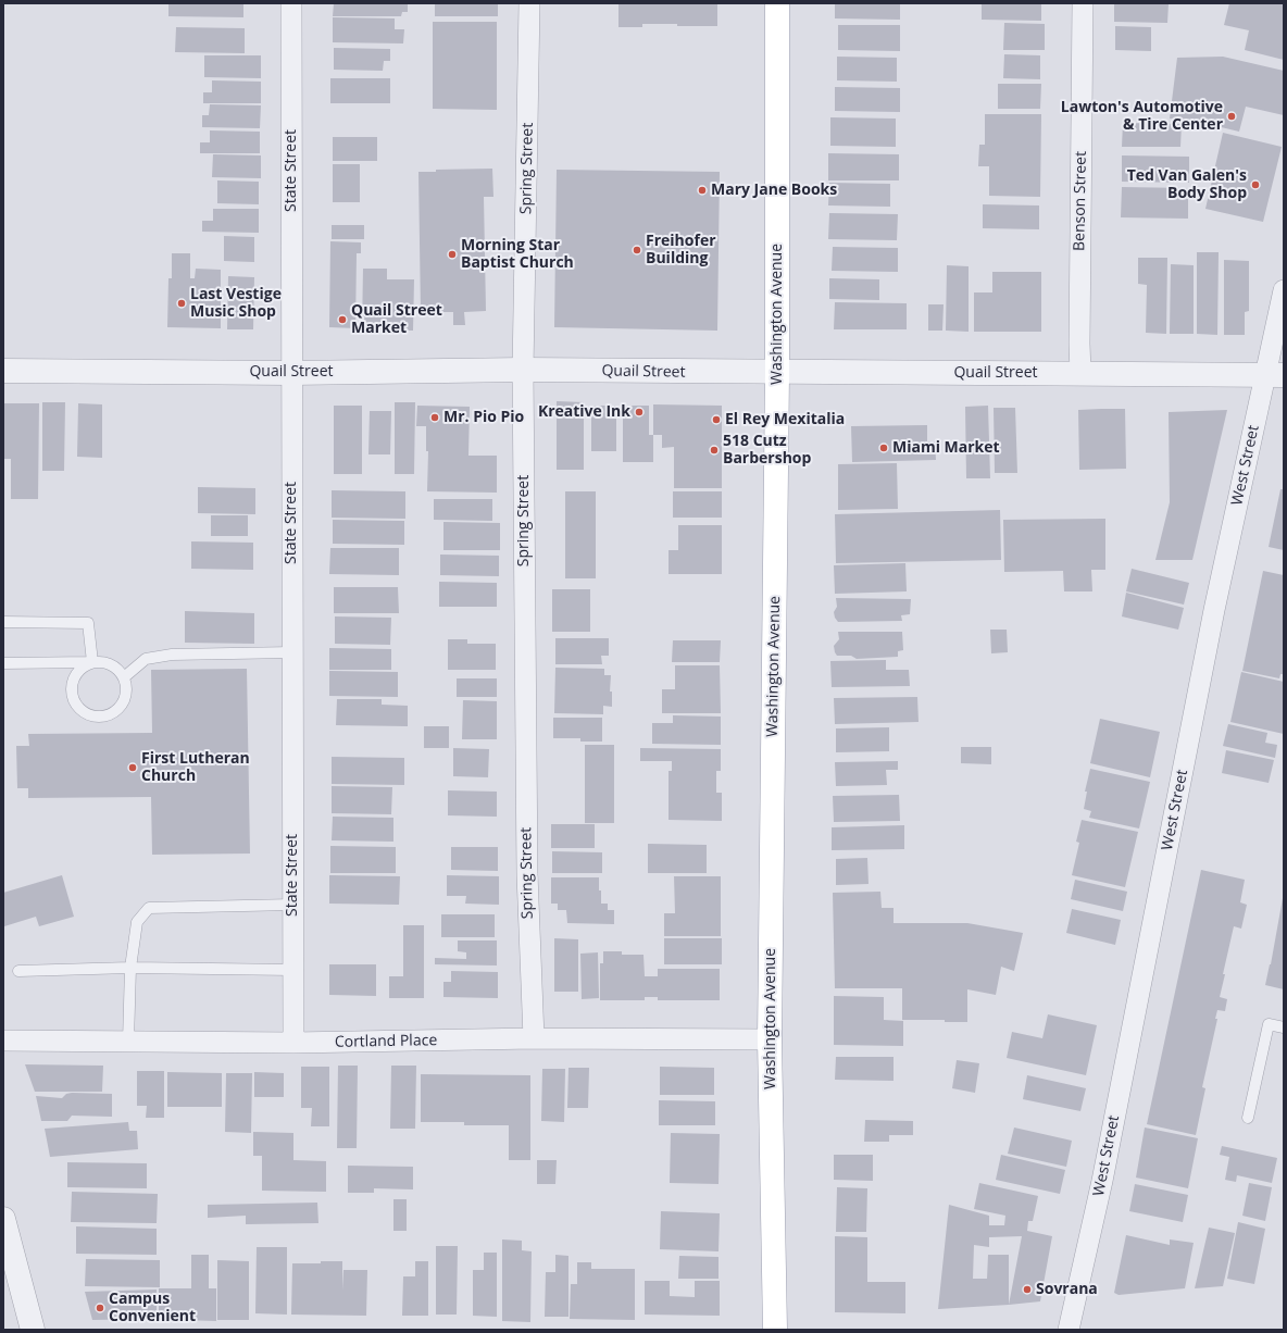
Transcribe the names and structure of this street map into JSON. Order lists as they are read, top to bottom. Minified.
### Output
{"streets":{"main road":["Washington Avenue"],"street":["Spring Street","State Street","Benson Street","Quail Street","West Street","Cortland Place"]},"crossings":[["Spring Street","Quail Street"],["Spring Street","Cortland Place"],["State Street","Quail Street"],["State Street","Cortland Place"],["Benson Street","Quail Street"],["Washington Avenue","Quail Street"],["Washington Avenue","Cortland Place"],["Quail Street","West Street"]],"places":["Lawton's Automotive & Tire Center","Ted Van Galen's Body Shop","Mary Jane Books","Freihofer Building","Morning Star Baptist Church","Last Vestige Music Shop","Quail Street Market","Kreative Ink","Mr. Pio Pio","El Rey Mexitalia","Miami Market","518 Cutz Barbershop","First Lutheran Church","Sovrana","Campus Convenient"]}
